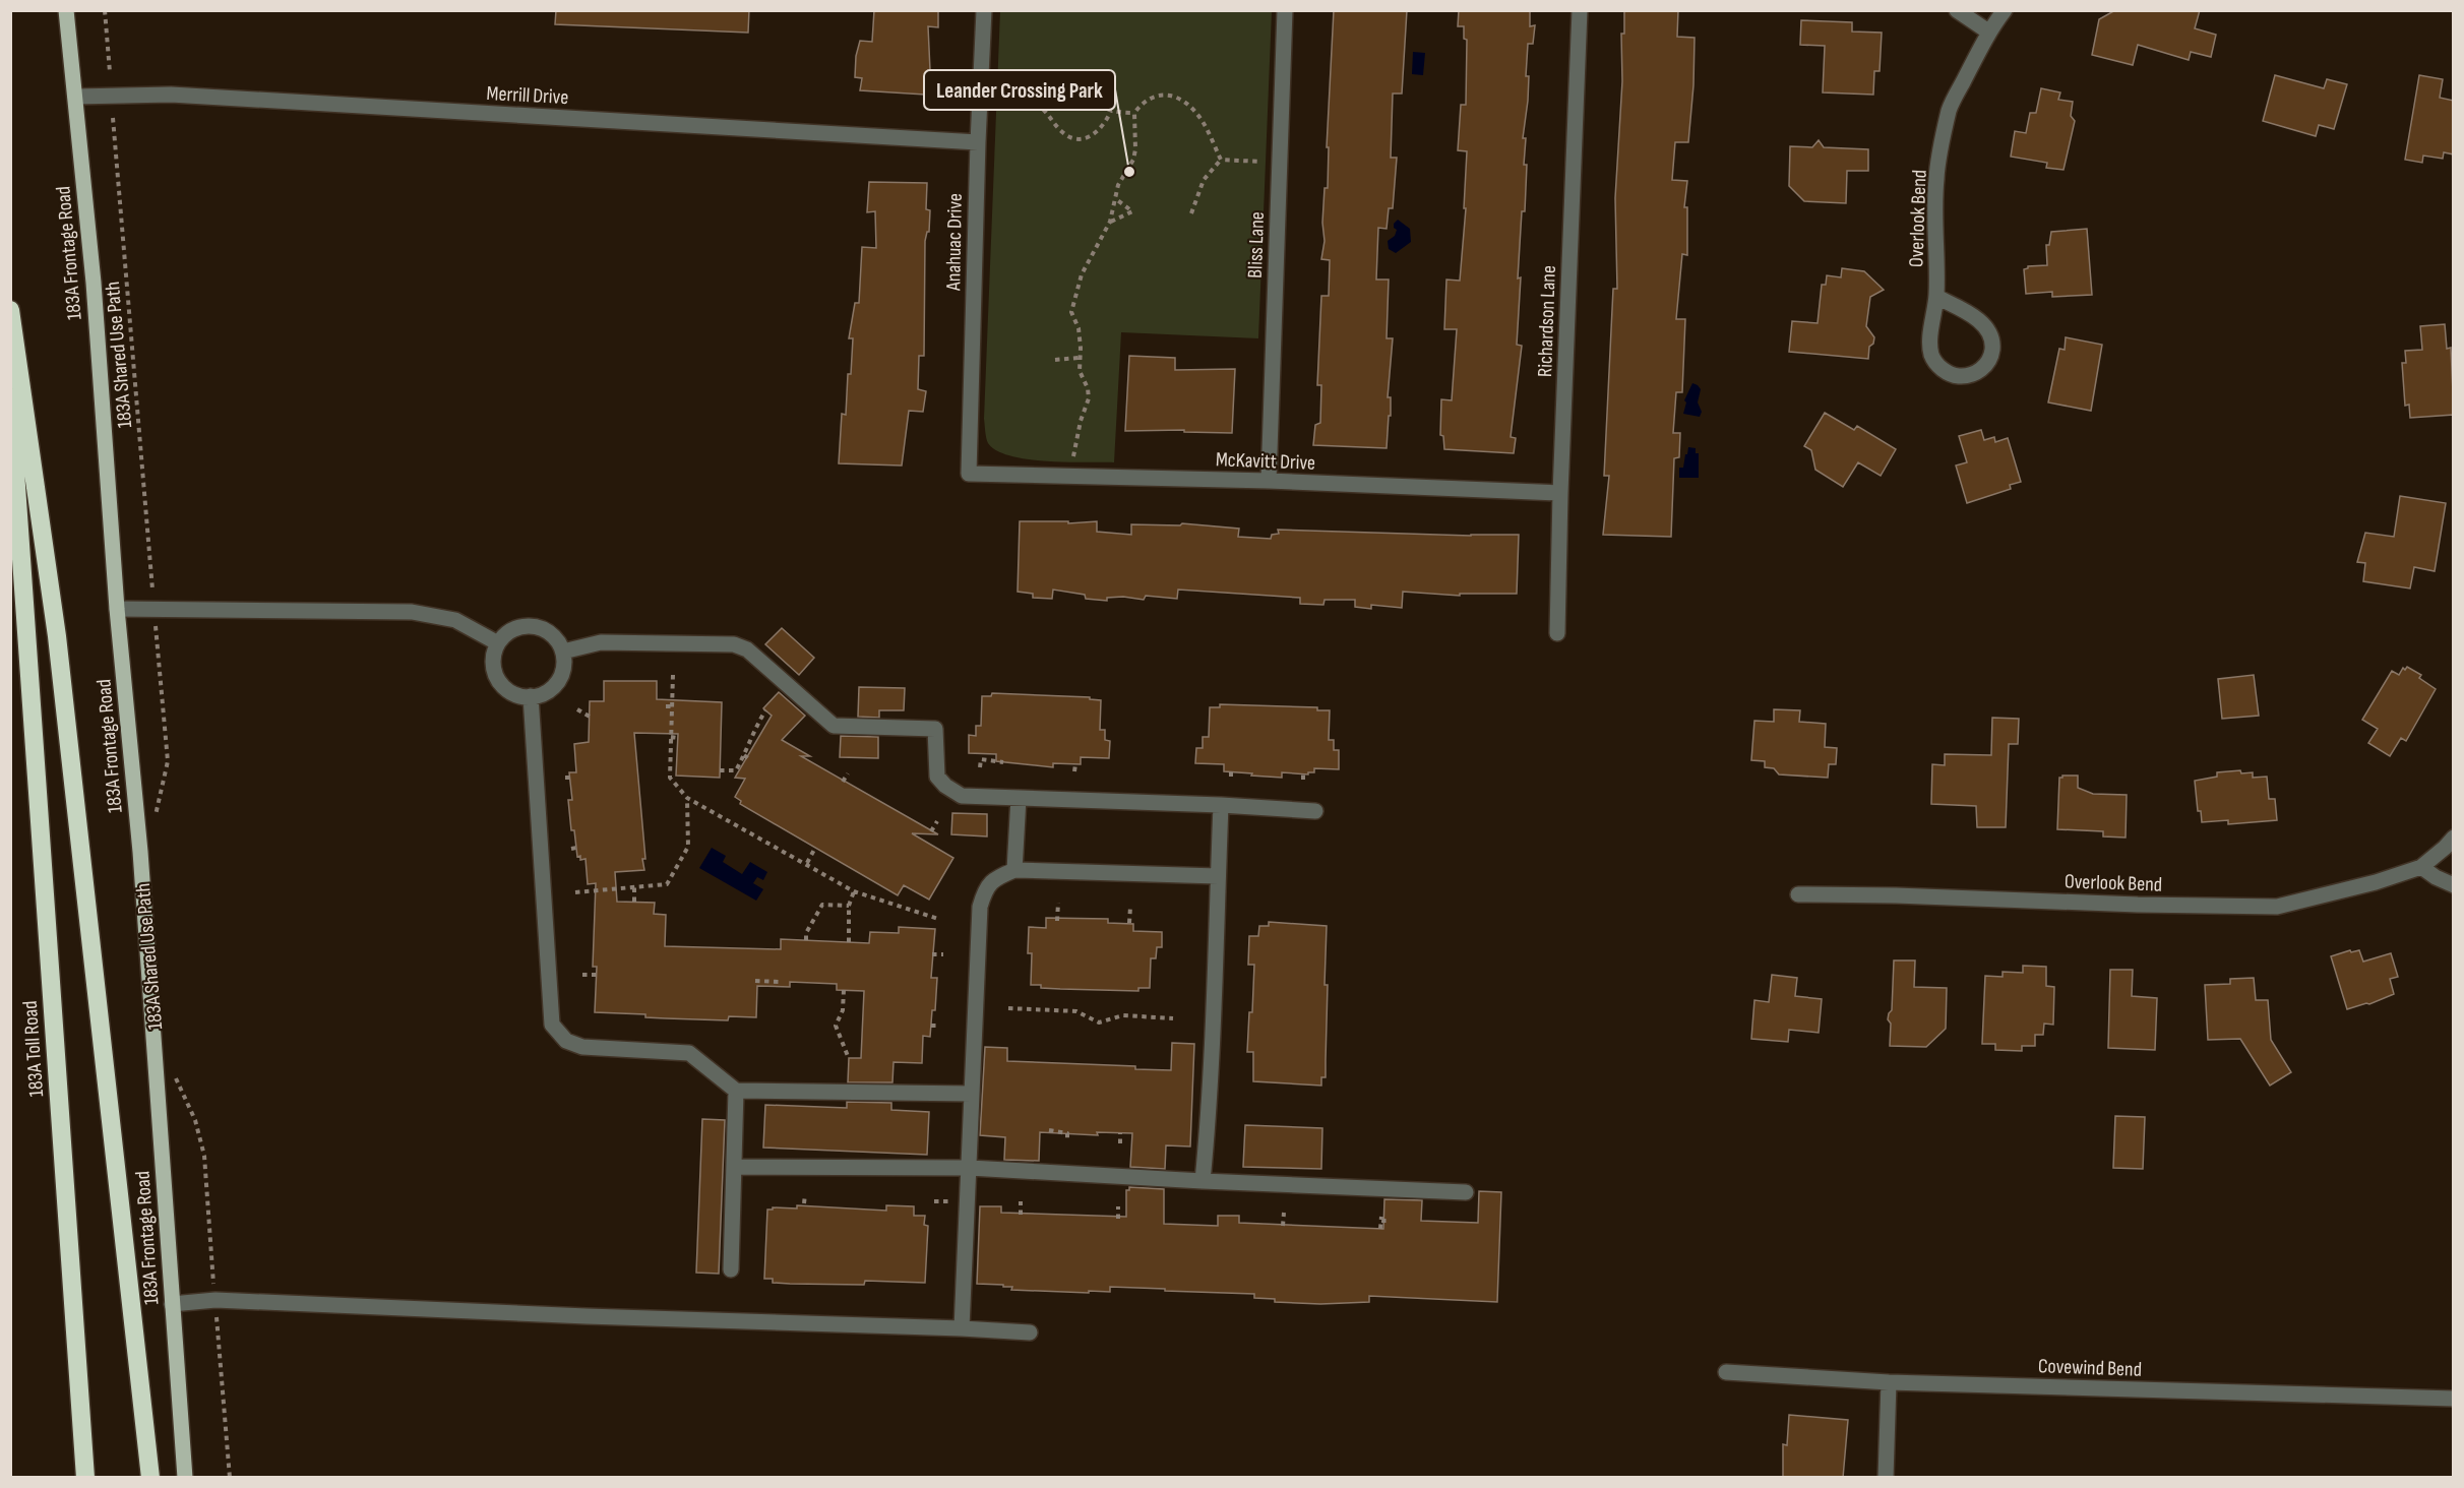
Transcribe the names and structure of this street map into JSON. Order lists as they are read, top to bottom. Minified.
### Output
{"streets":{"highway":["183A Toll Road"],"main road":["183A Frontage Road"],"street":["Merrill Drive","Overlook Bend","Anahuac Drive","Bliss Lane","Richardson Lane","McKavitt Drive","Covewind Bend"],"path":["183A Shared Use Path"]},"crossings":[["Merrill Drive","Anahuac Drive"],["Merrill Drive","183A Frontage Road"],["Anahuac Drive","McKavitt Drive"],["Bliss Lane","McKavitt Drive"],["Richardson Lane","McKavitt Drive"]],"places":["Leander Crossing Park"]}
